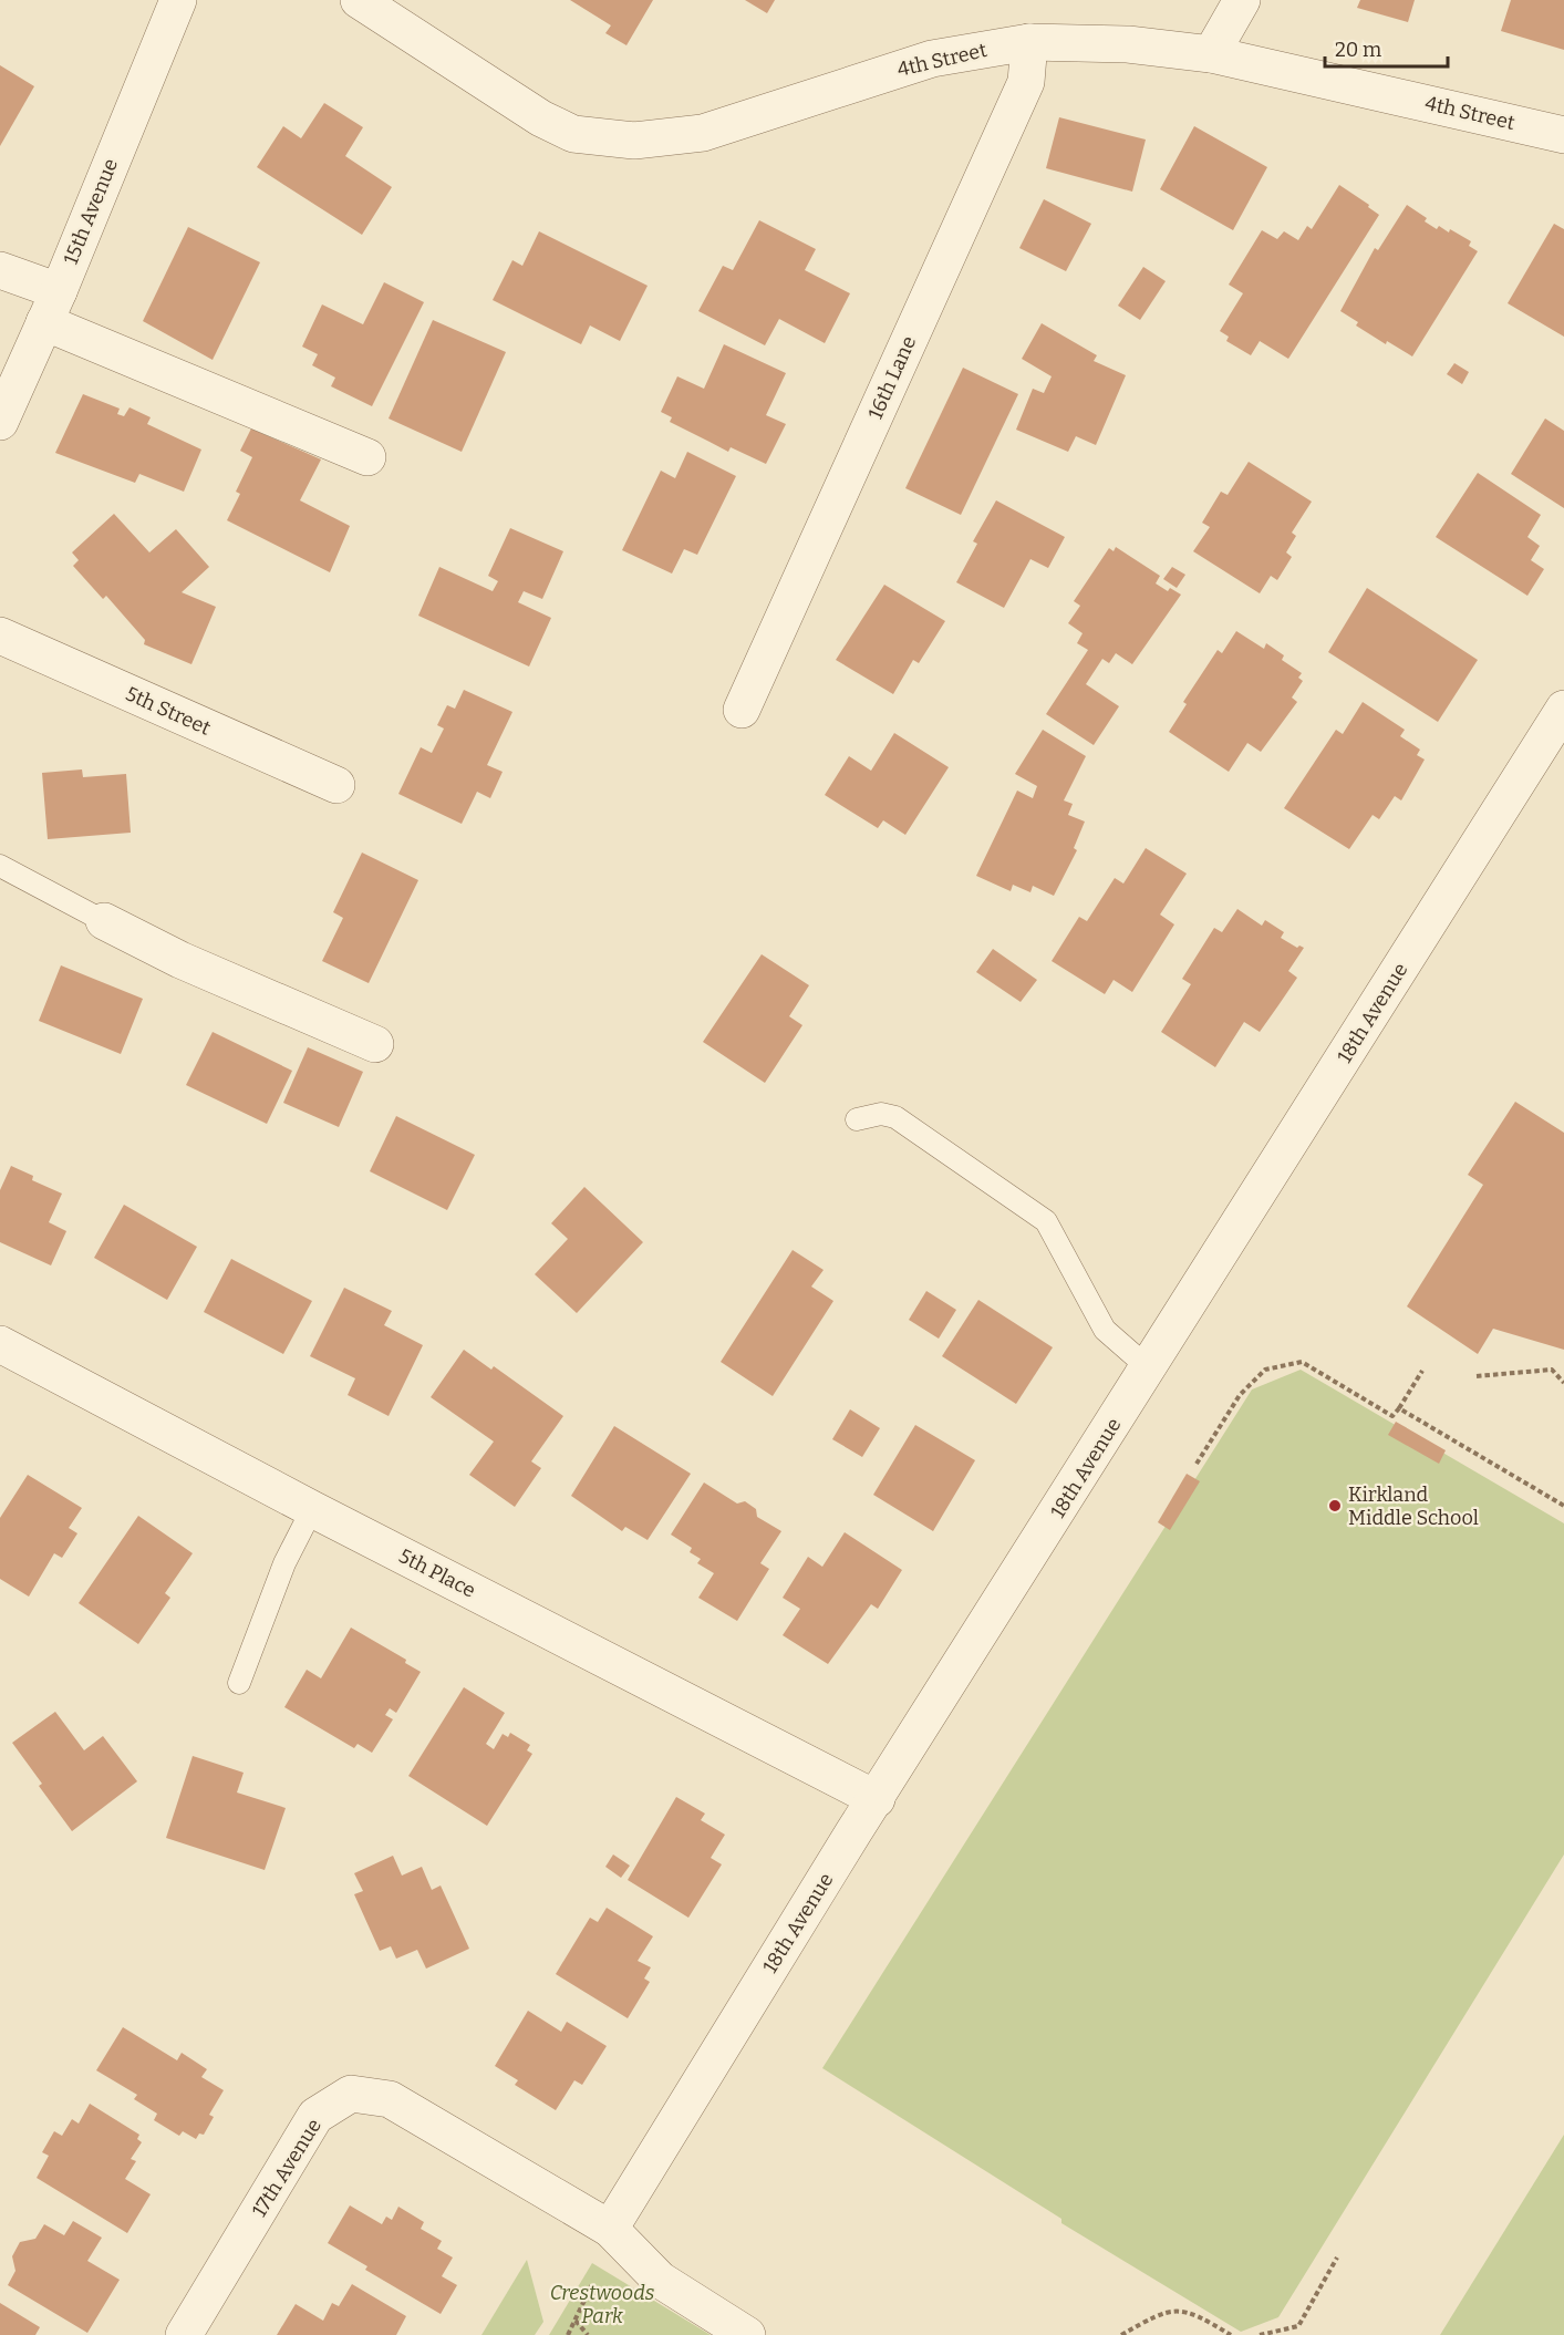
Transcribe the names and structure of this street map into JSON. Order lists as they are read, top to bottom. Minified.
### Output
{"streets":{"street":["4th Street","15th Avenue","16th Lane","5th Street","18th Avenue","5th Place","17th Avenue"]},"crossings":[["4th Street","16th Lane"],["18th Avenue","5th Place"],["18th Avenue","17th Avenue"]],"parks":["Crestwoods Park"],"places":["Kirkland Middle School"],"scale_bar":"20 m"}
